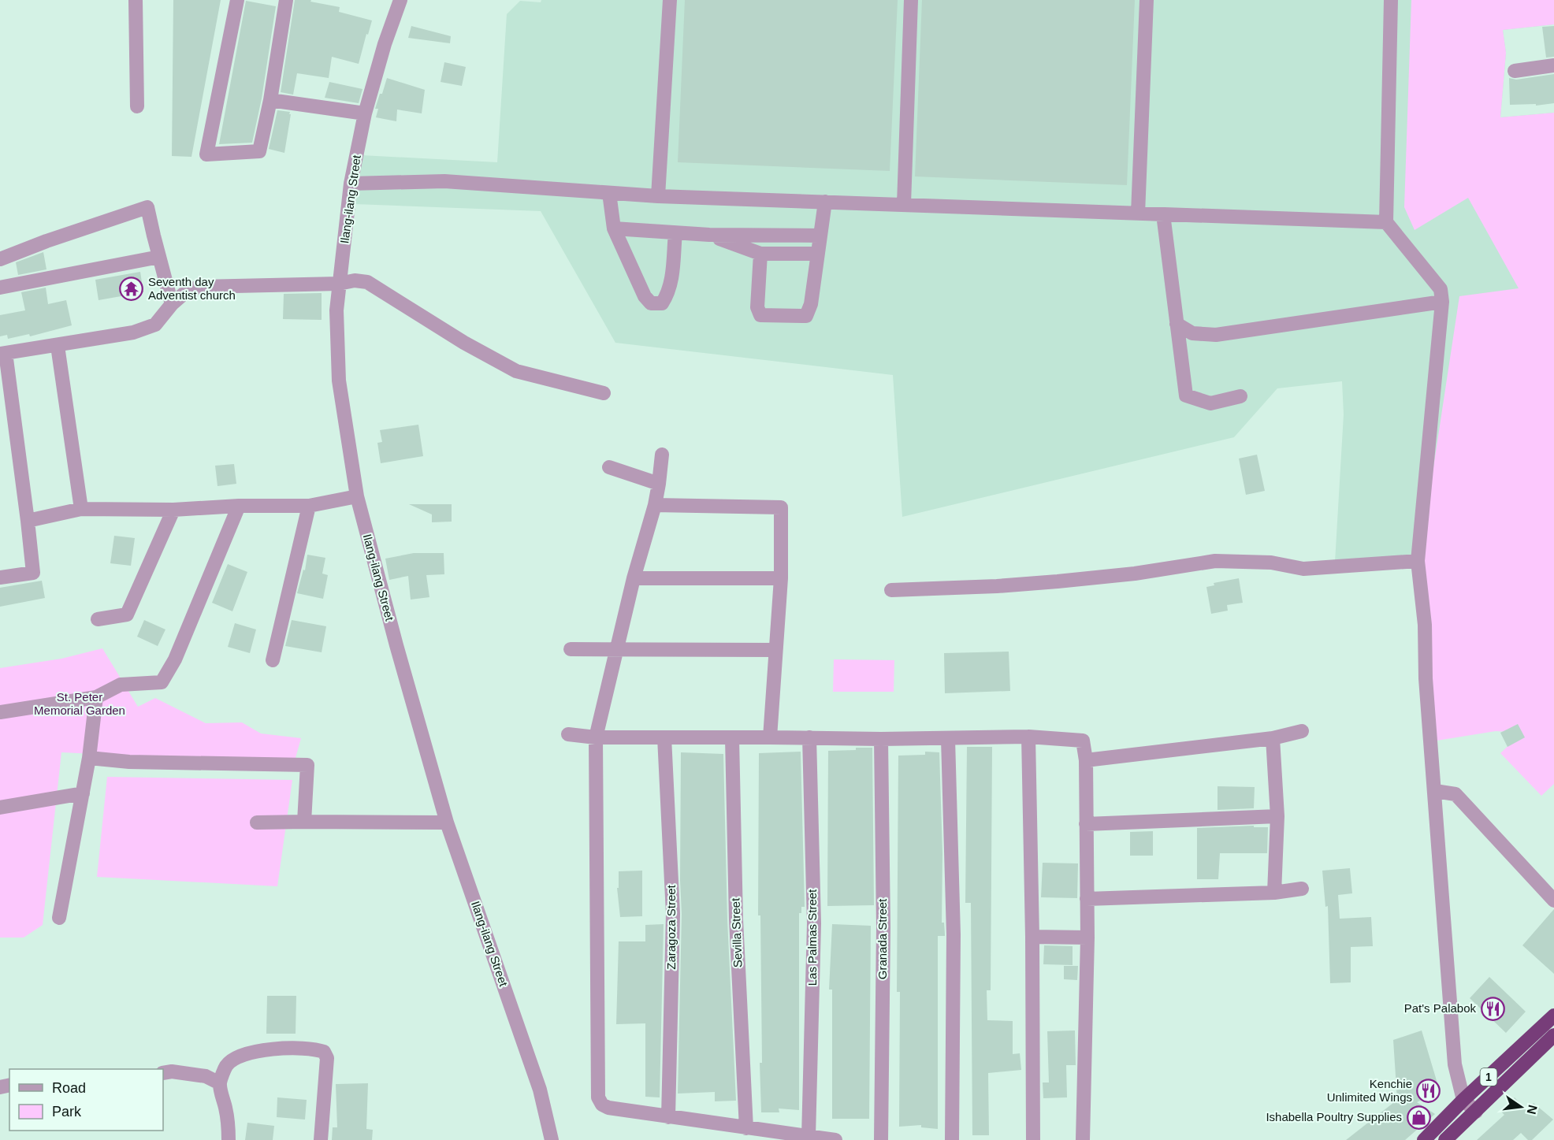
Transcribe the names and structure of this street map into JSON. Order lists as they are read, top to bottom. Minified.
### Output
{"streets":{"highway":["1"],"street":["Ilang-ilang Street","Zaragoza Street","Sevilla Street","Las Palmas Street","Granada Street"]},"parks":["St. Peter Memorial Garden"],"places":{"temple":["Seventh day Adventist church"],"restaurant":["Pat's Palabok","Kenchie Unlimited Wings"],"shop":["Ishabella Poultry Supplies"]},"legend":["Road","Park"],"north":"right"}
